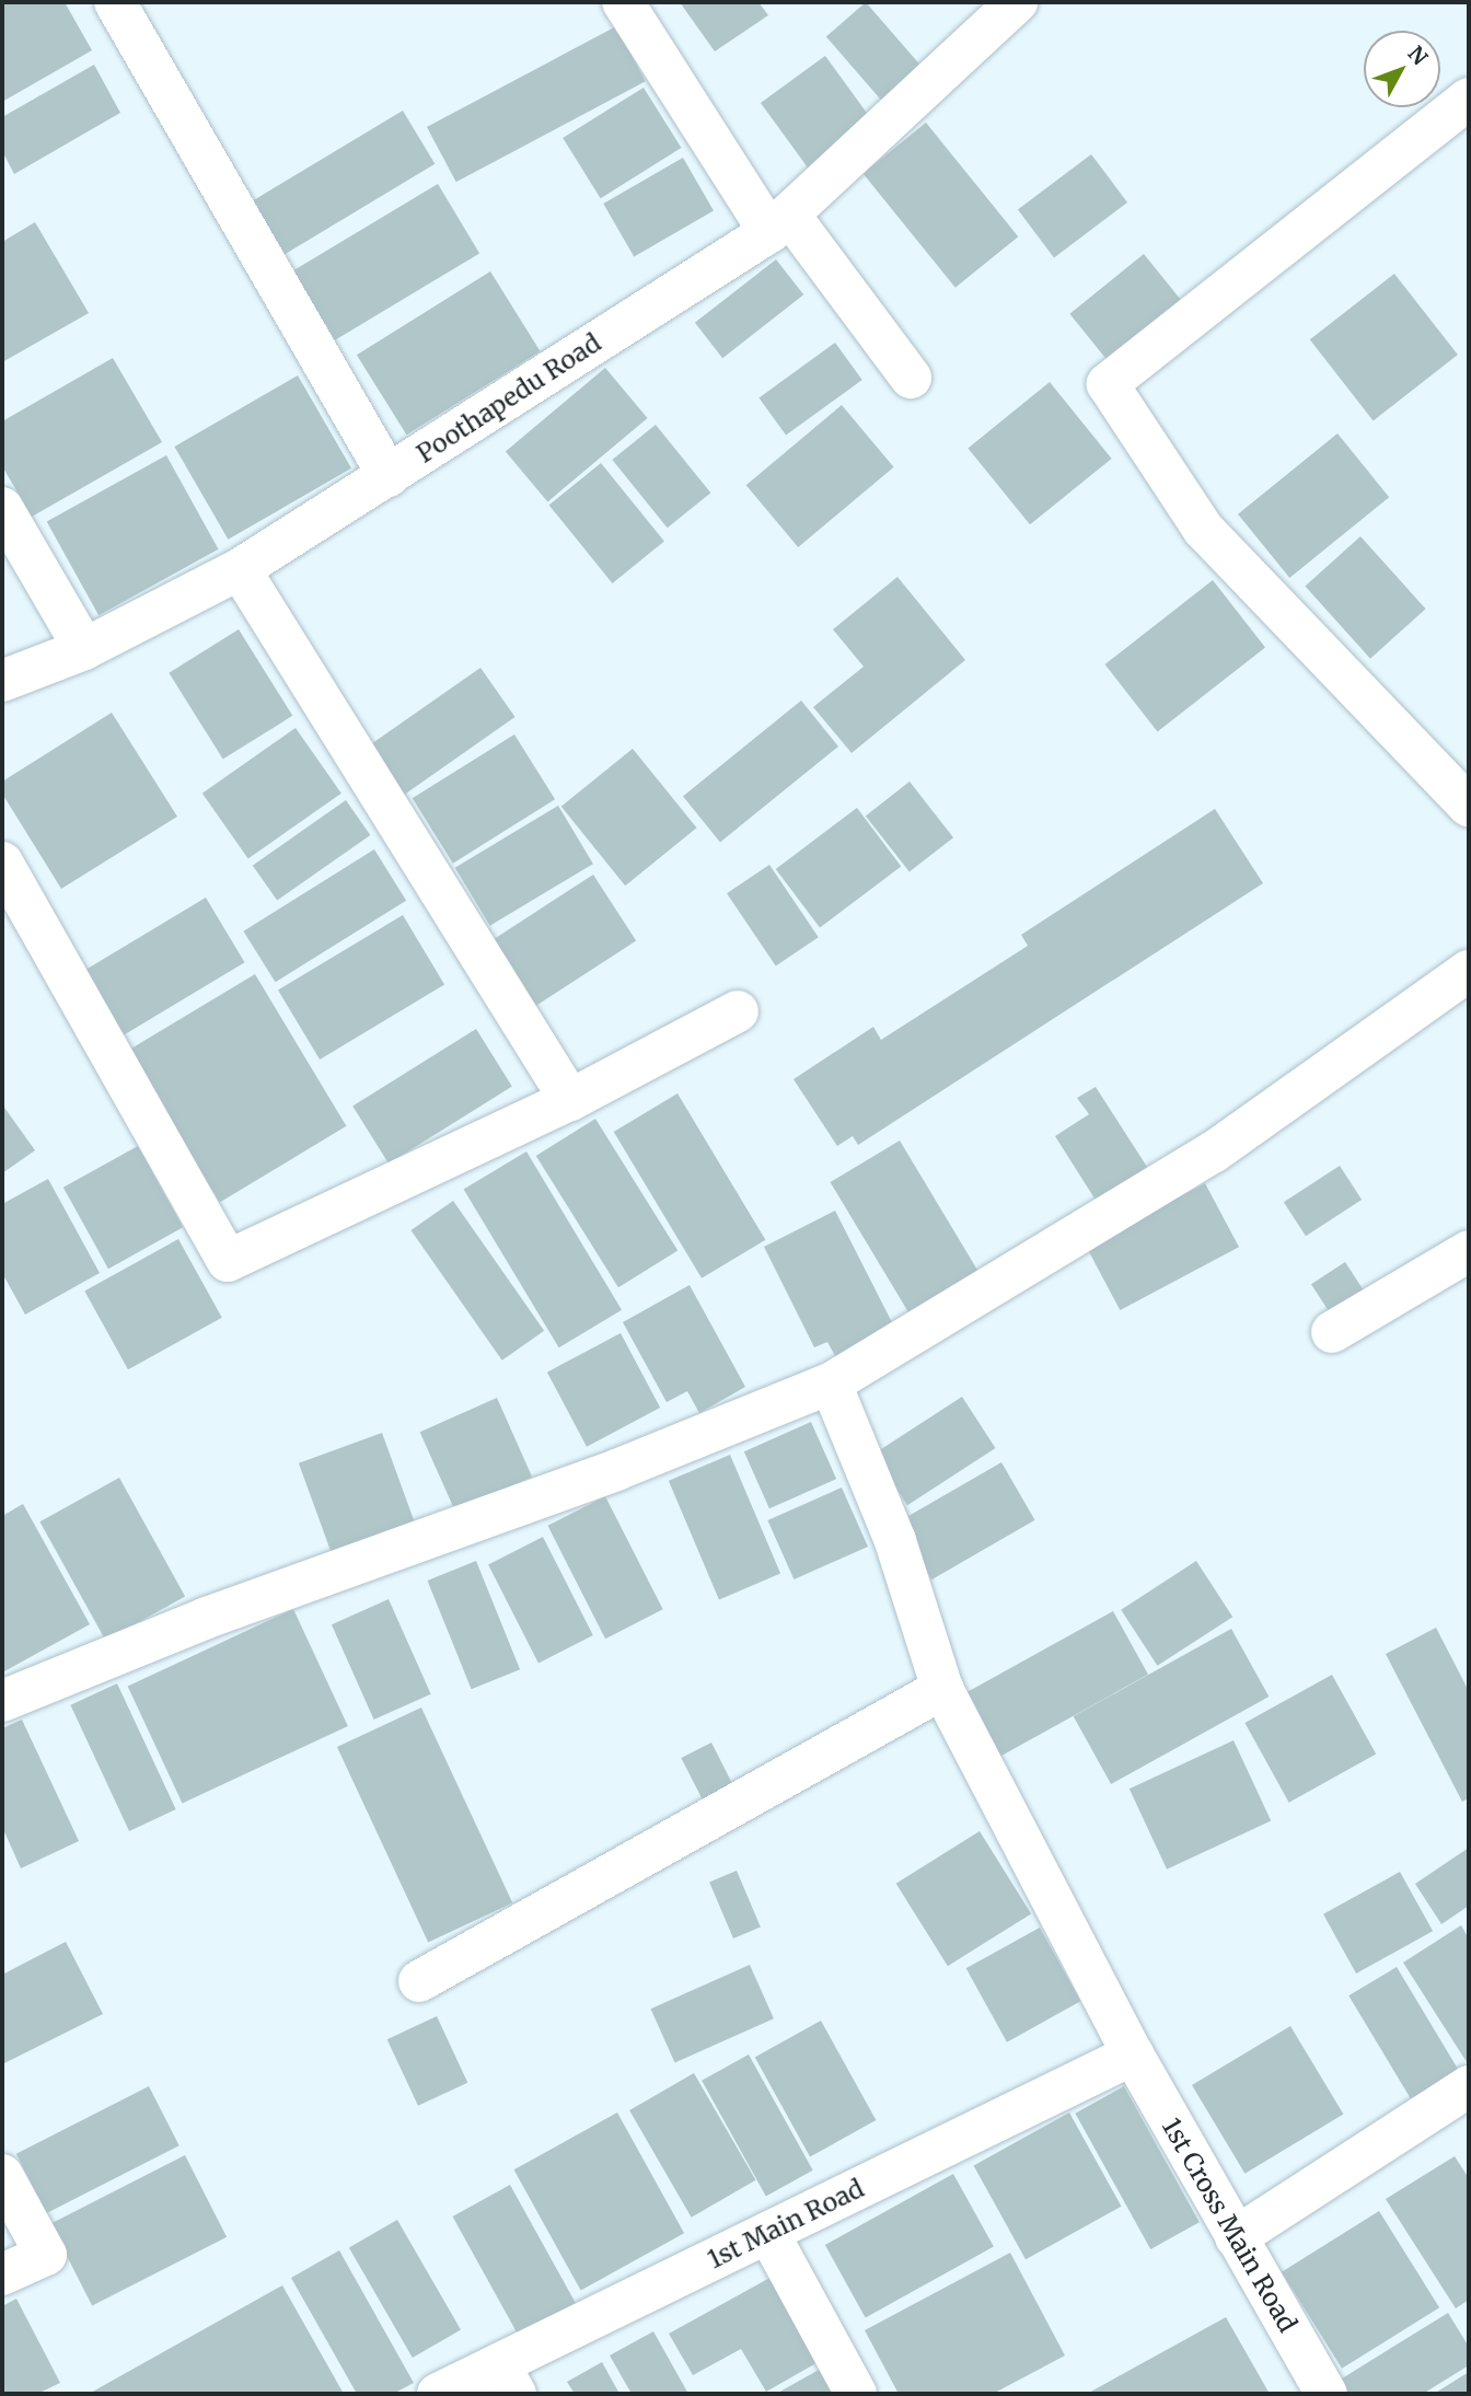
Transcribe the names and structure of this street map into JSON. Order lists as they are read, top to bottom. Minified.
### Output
{"streets":{"street":["Poothapedu Road","1st Main Road","1st Cross Main Road"]},"crossings":[["1st Main Road","1st Cross Main Road"]],"north":"top right"}
